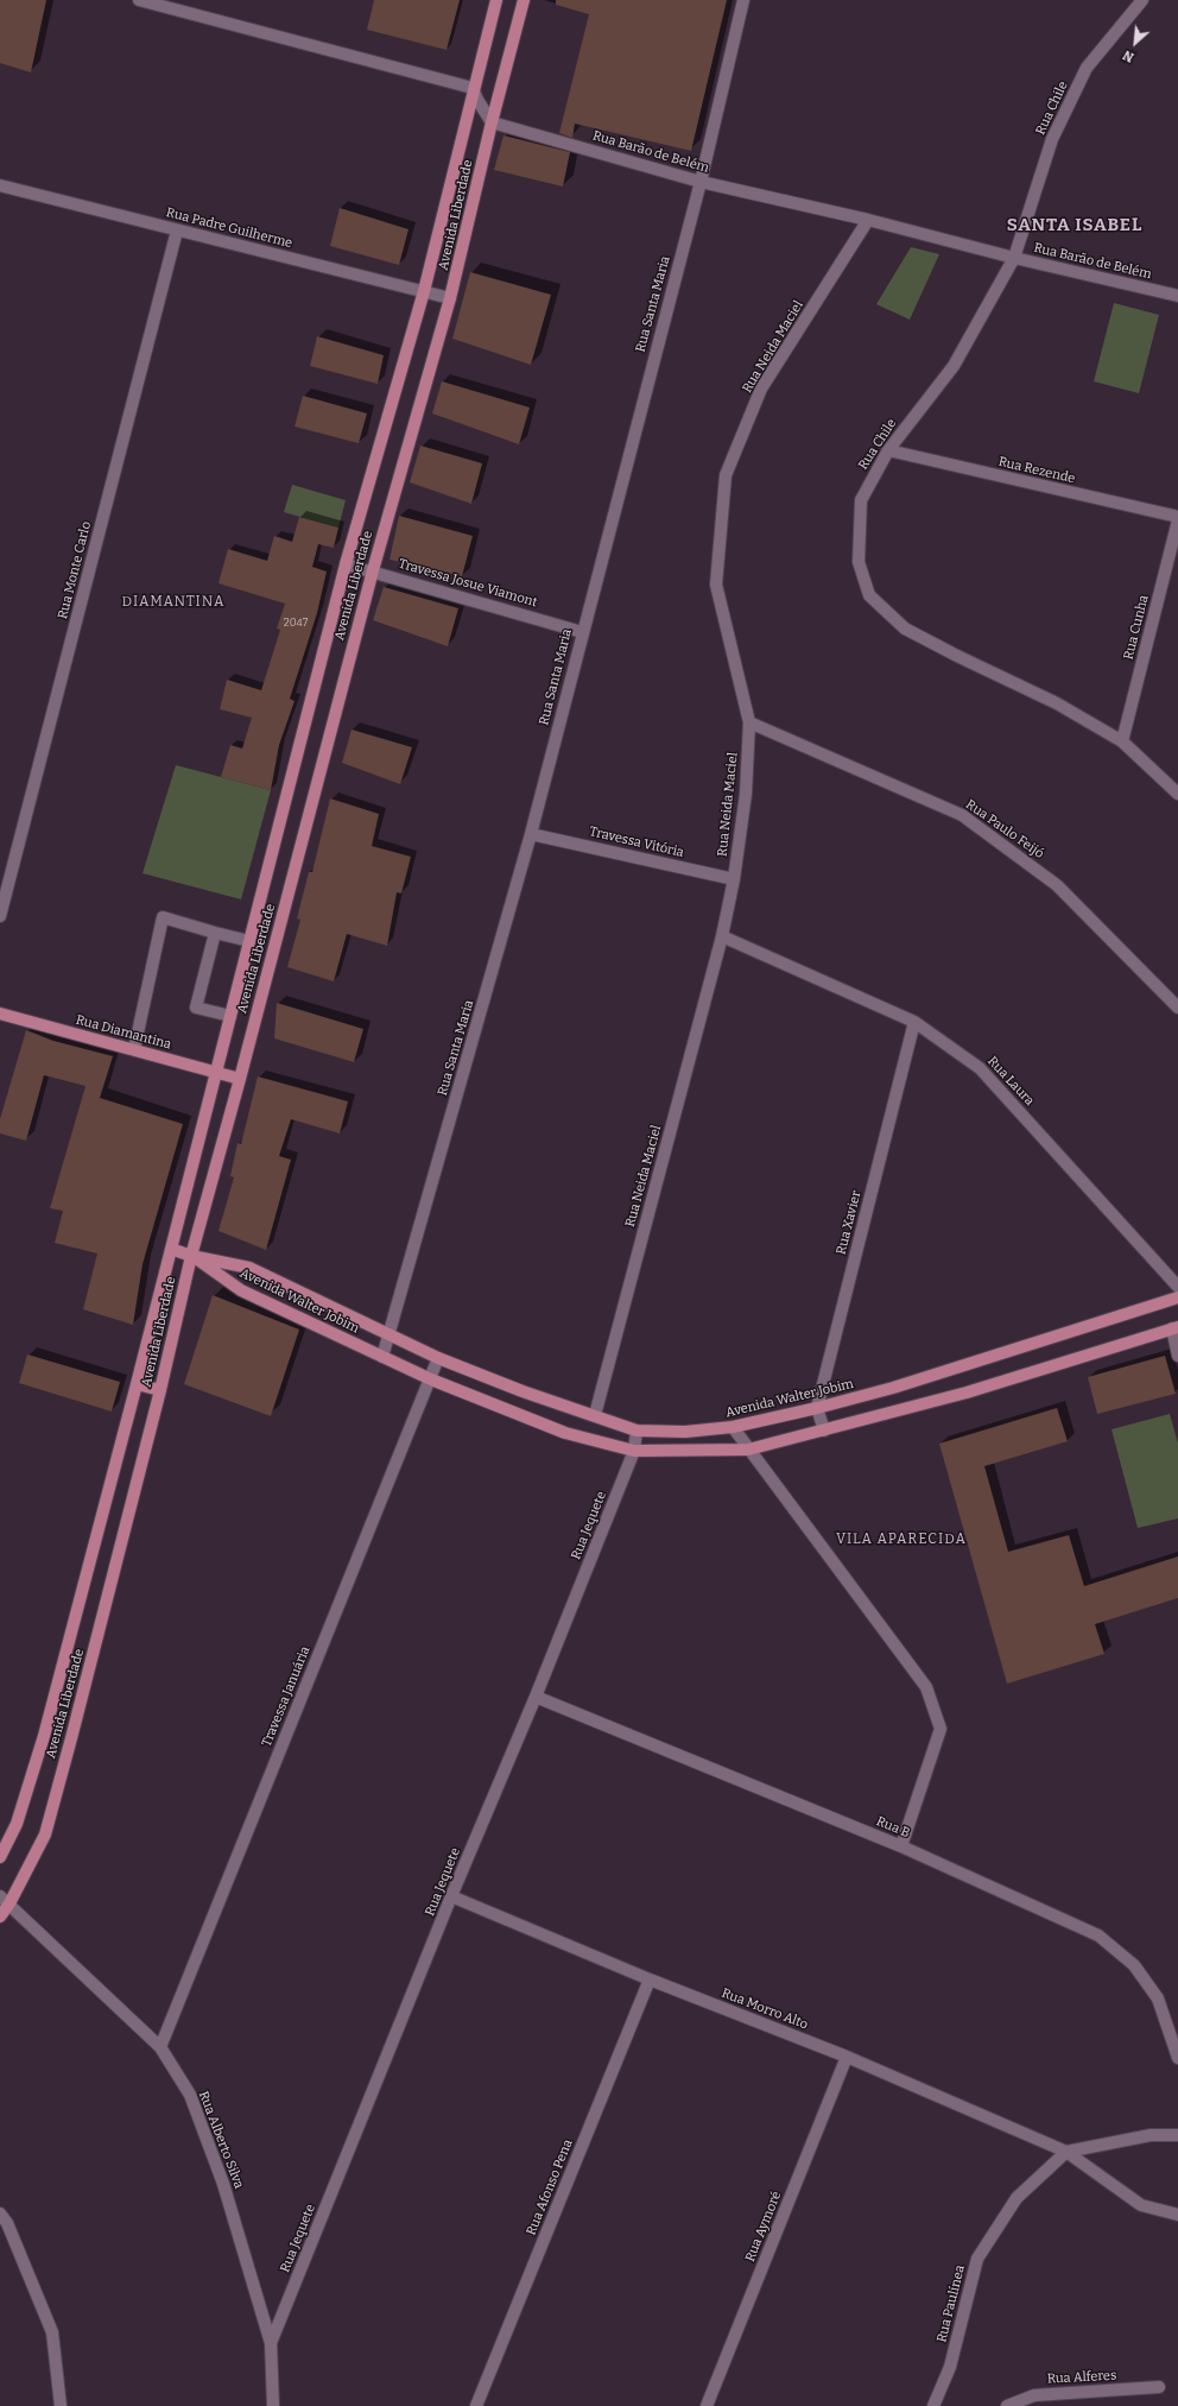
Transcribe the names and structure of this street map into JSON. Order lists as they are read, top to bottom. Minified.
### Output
{"streets":{"main road":["Avenida Liberdade","Rua Diamantina","Avenida Walter Jobim"],"street":["Rua Chile","Rua Barão de Belém","Rua Padre Guilherme","Rua Santa Maria","Rua Neida Maciel","Rua Rezende","Rua Monte Carlo","Travessa Josue Viamont","Rua Cunha","Rua Paulo Feijó","Travessa Vitória","Rua Laura","Rua Xavier","Rua Jequete","Travessa Januária","Rua B","Rua Morro Alto","Rua Alberto Silva","Rua Afonso Pena","Rua Aymoré","Rua Paulínea","Rua Alferes"]},"crossings":[["Rua Chile","Rua Barão de Belém"],["Rua Chile","Rua Rezende"],["Rua Chile","Rua Cunha"],["Rua Barão de Belém","Avenida Liberdade"],["Rua Barão de Belém","Rua Santa Maria"],["Rua Barão de Belém","Rua Neida Maciel"],["Avenida Liberdade","Rua Padre Guilherme"],["Avenida Liberdade","Travessa Josue Viamont"],["Avenida Liberdade","Rua Diamantina"],["Avenida Liberdade","Avenida Walter Jobim"],["Avenida Liberdade","Rua Alberto Silva"],["Rua Padre Guilherme","Rua Monte Carlo"],["Rua Santa Maria","Travessa Josue Viamont"],["Rua Santa Maria","Travessa Vitória"],["Rua Santa Maria","Avenida Walter Jobim"],["Rua Neida Maciel","Rua Paulo Feijó"],["Rua Neida Maciel","Travessa Vitória"],["Rua Neida Maciel","Rua Laura"],["Rua Neida Maciel","Avenida Walter Jobim"],["Rua Rezende","Rua Cunha"],["Rua Laura","Rua Xavier"],["Rua Xavier","Avenida Walter Jobim"],["Avenida Walter Jobim","Rua Jequete"],["Avenida Walter Jobim","Travessa Januária"],["Rua Jequete","Rua B"],["Rua Jequete","Rua Morro Alto"],["Rua Jequete","Rua Alberto Silva"],["Travessa Januária","Rua Alberto Silva"],["Rua Morro Alto","Rua Afonso Pena"],["Rua Morro Alto","Rua Aymoré"],["Rua Morro Alto","Rua Paulínea"]],"districts":["SANTA ISABEL","DIAMANTINA","VILA APARECIDA"],"house_numbers":["2047"],"north":"bottom left"}
